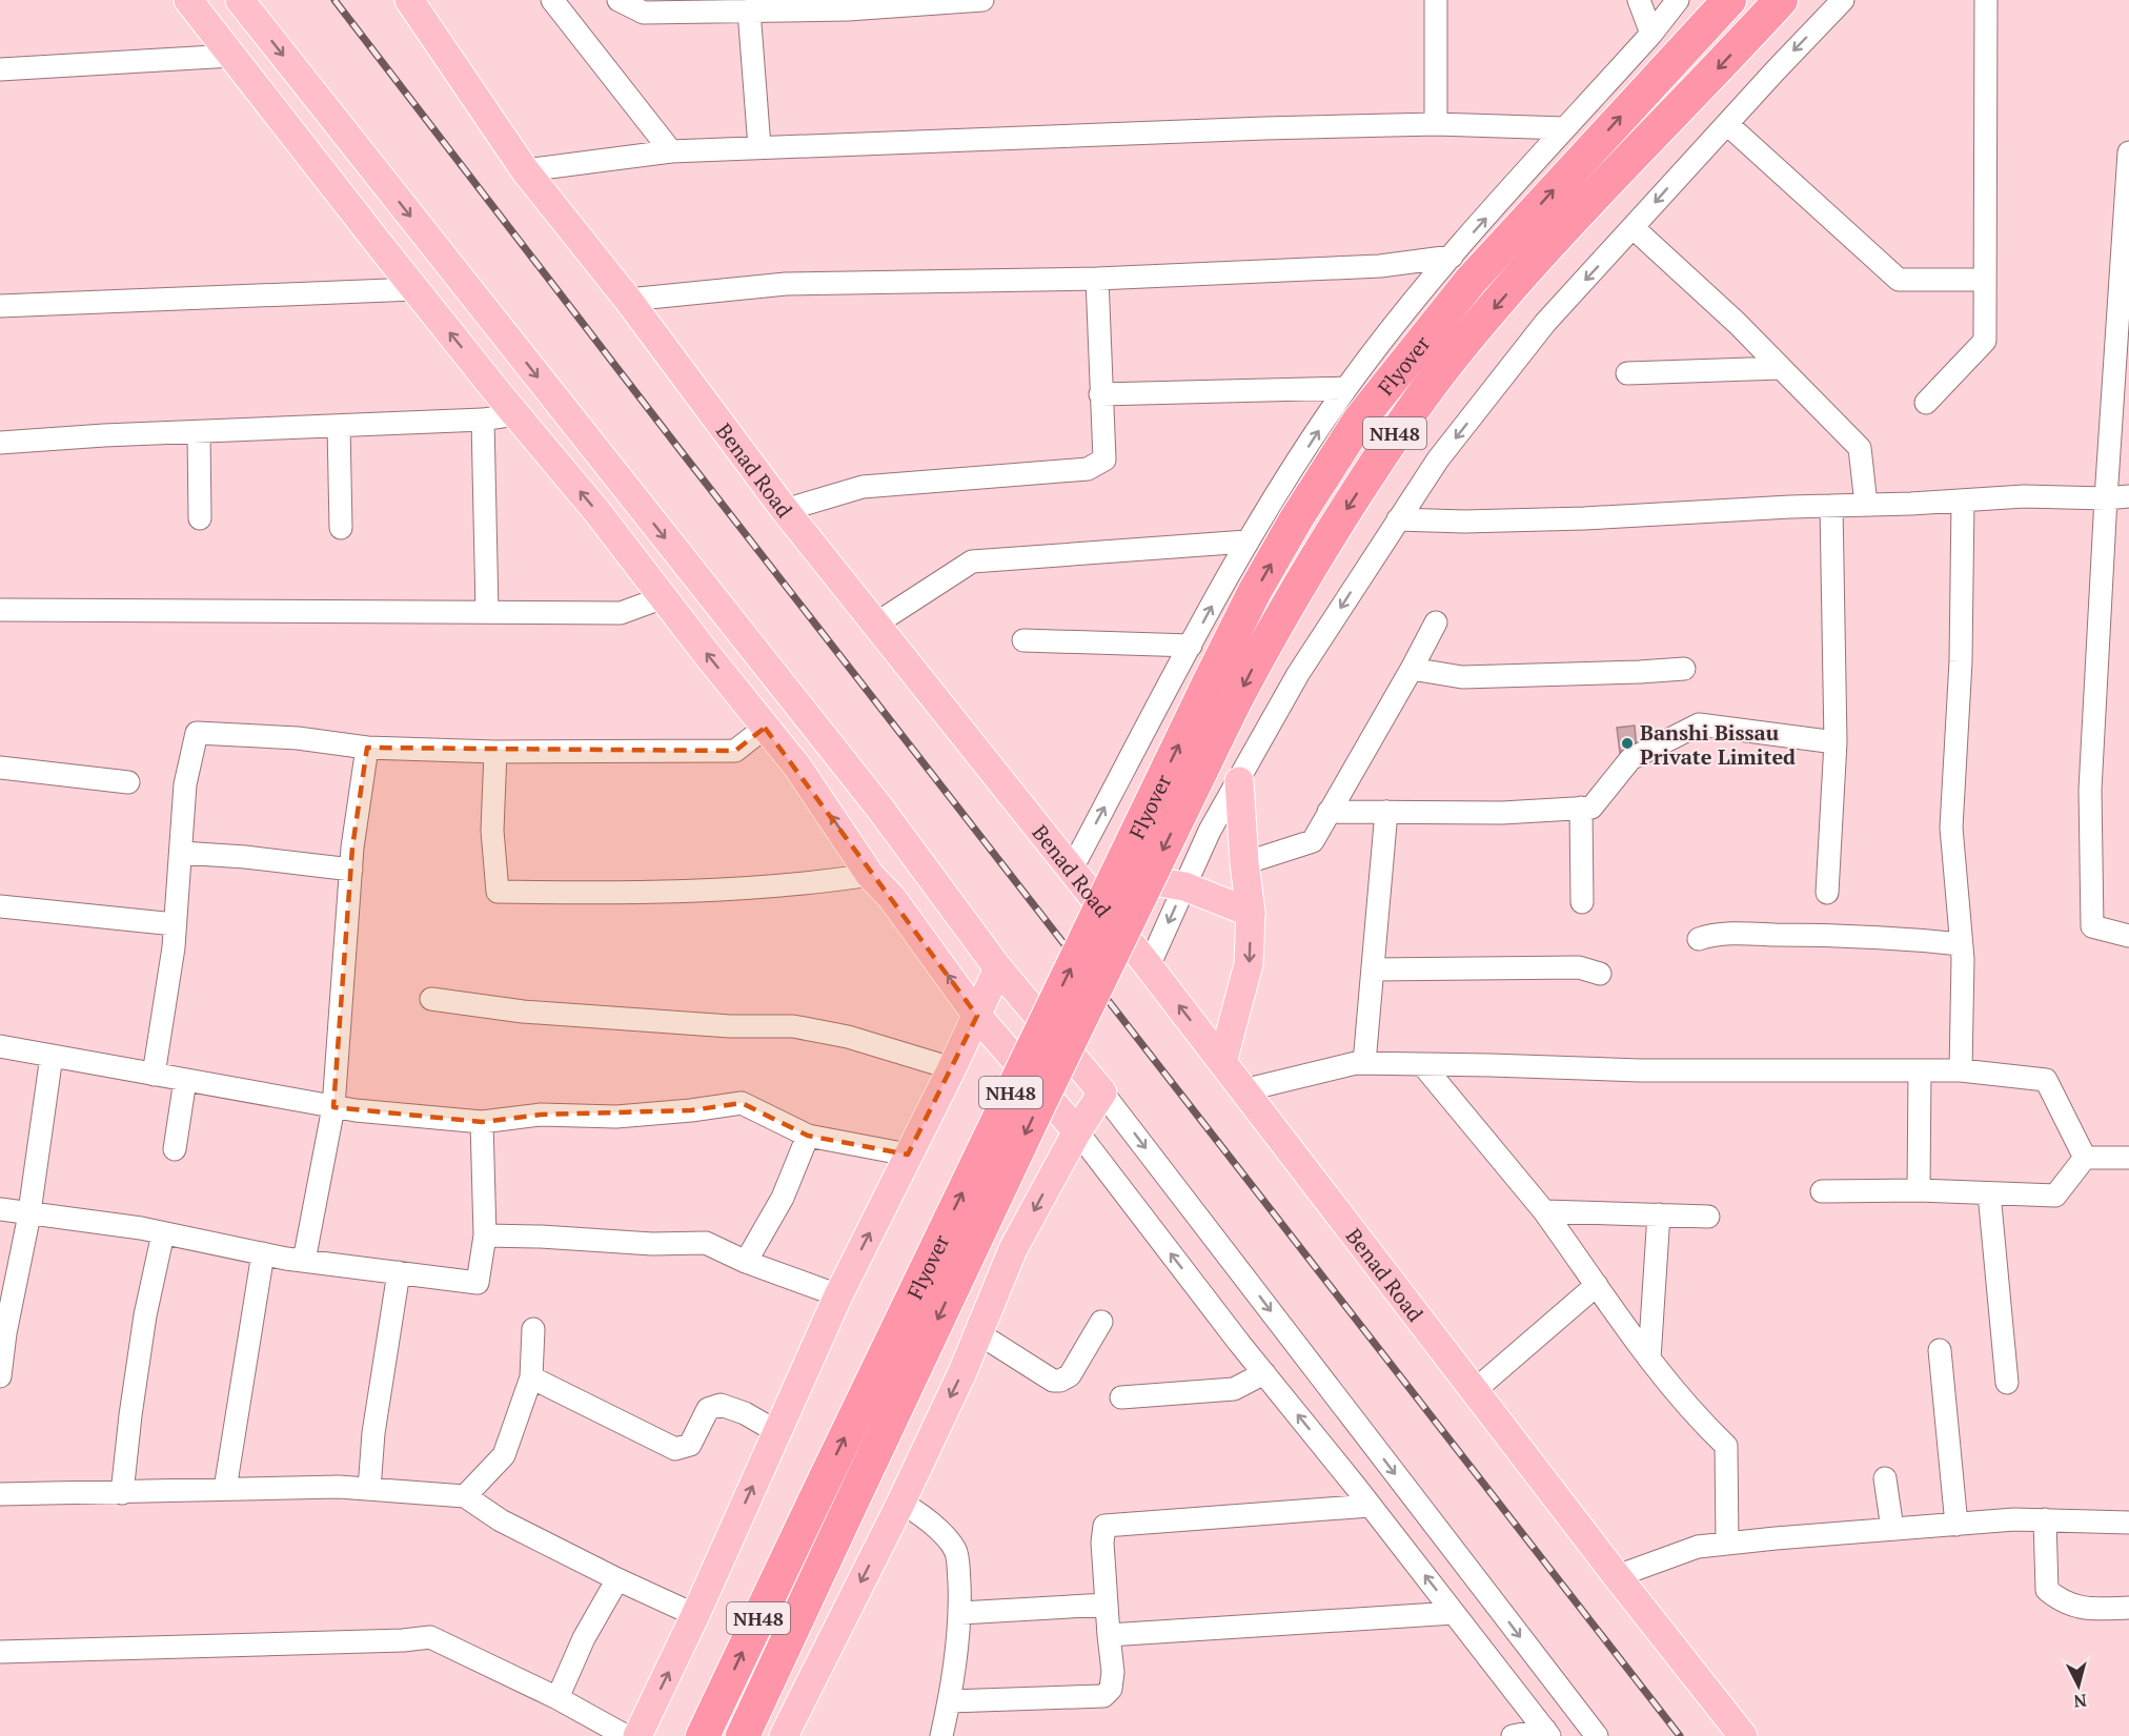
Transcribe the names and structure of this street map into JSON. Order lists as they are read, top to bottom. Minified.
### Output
{"streets":{"highway":["Flyover","NH48"],"main road":["Benad Road"]},"places":["Banshi Bissau Private Limited"],"north":"bottom"}
